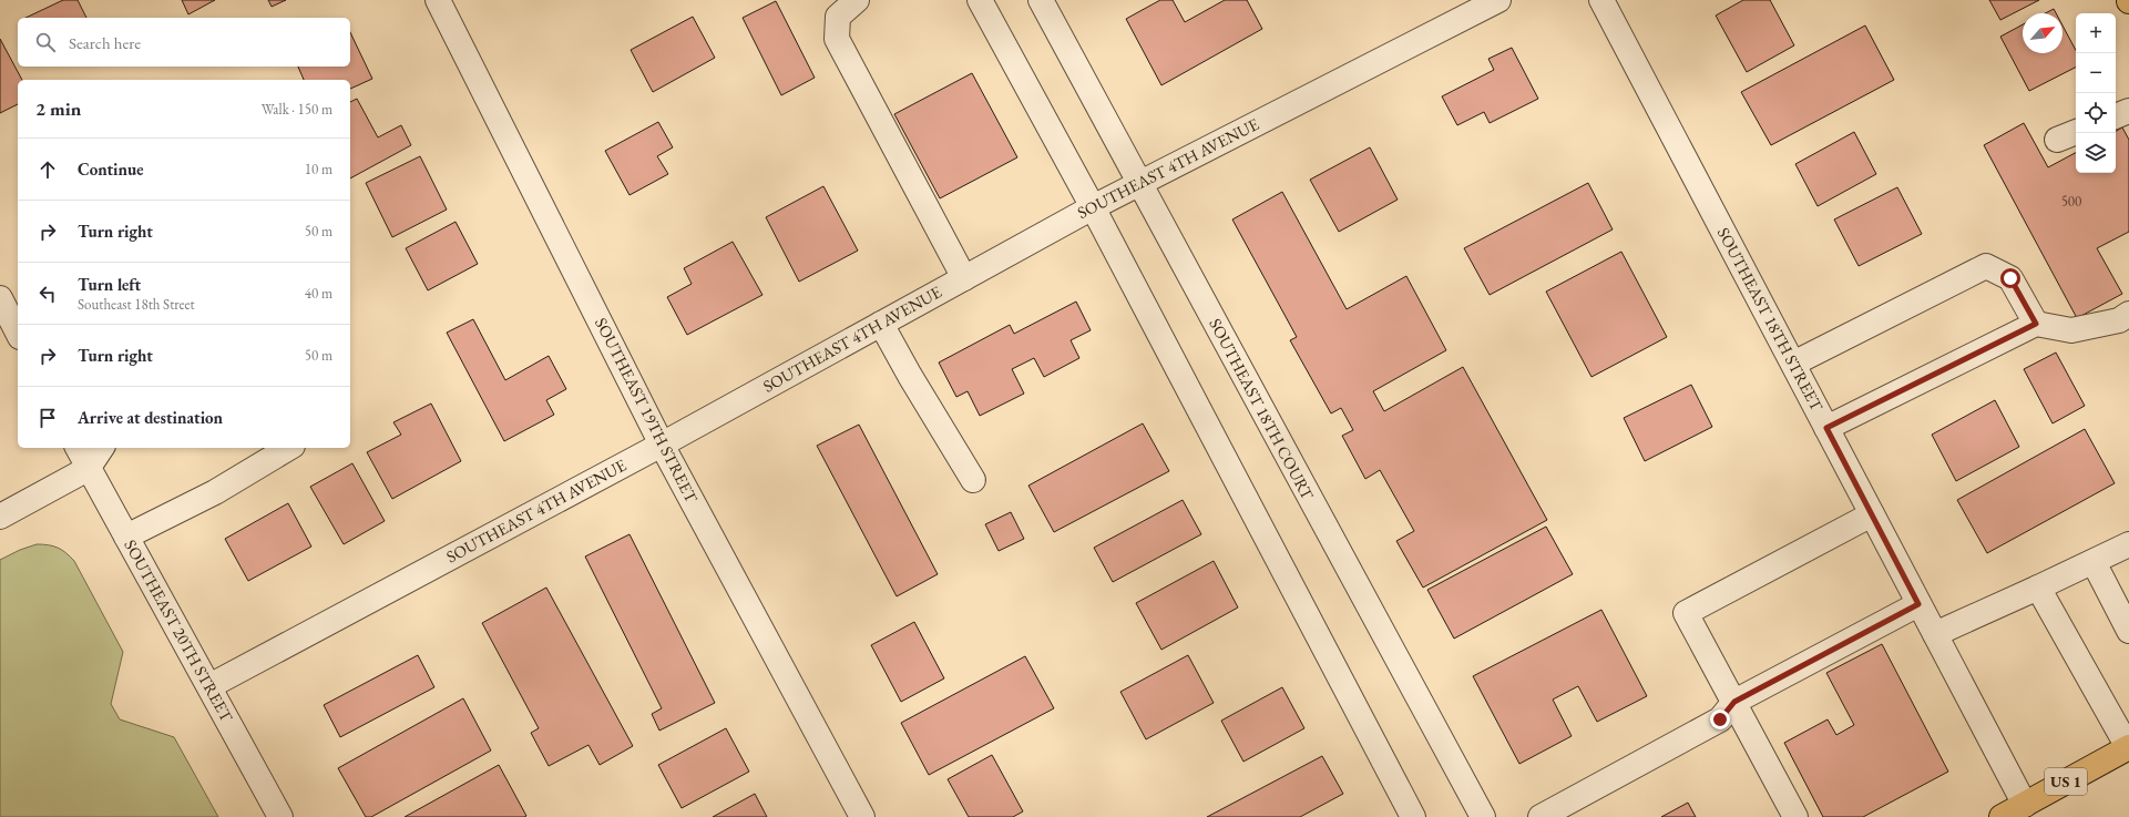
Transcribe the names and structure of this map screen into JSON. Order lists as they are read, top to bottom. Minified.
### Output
{"streets":{"main road":["US 1"],"street":["SOUTHEAST 4TH AVENUE","SOUTHEAST 18TH STREET","SOUTHEAST 18TH COURT","SOUTHEAST 19TH STREET","SOUTHEAST 20TH STREET"]},"crossings":[["SOUTHEAST 4TH AVENUE","SOUTHEAST 18TH COURT"],["SOUTHEAST 4TH AVENUE","SOUTHEAST 19TH STREET"],["SOUTHEAST 4TH AVENUE","SOUTHEAST 20TH STREET"],["SOUTHEAST 18TH STREET","US 1"]],"house_numbers":["500"],"north":"top right","page":{"map_buttons":["+","−"],"search":"Search here","heading":["2 min","Walk · 150 m"],"list":[["Continue","10 m"],["Turn right","50 m"],["Turn left","Southeast 18th Street","40 m"],["Turn right","50 m"],"Arrive at destination"]}}
